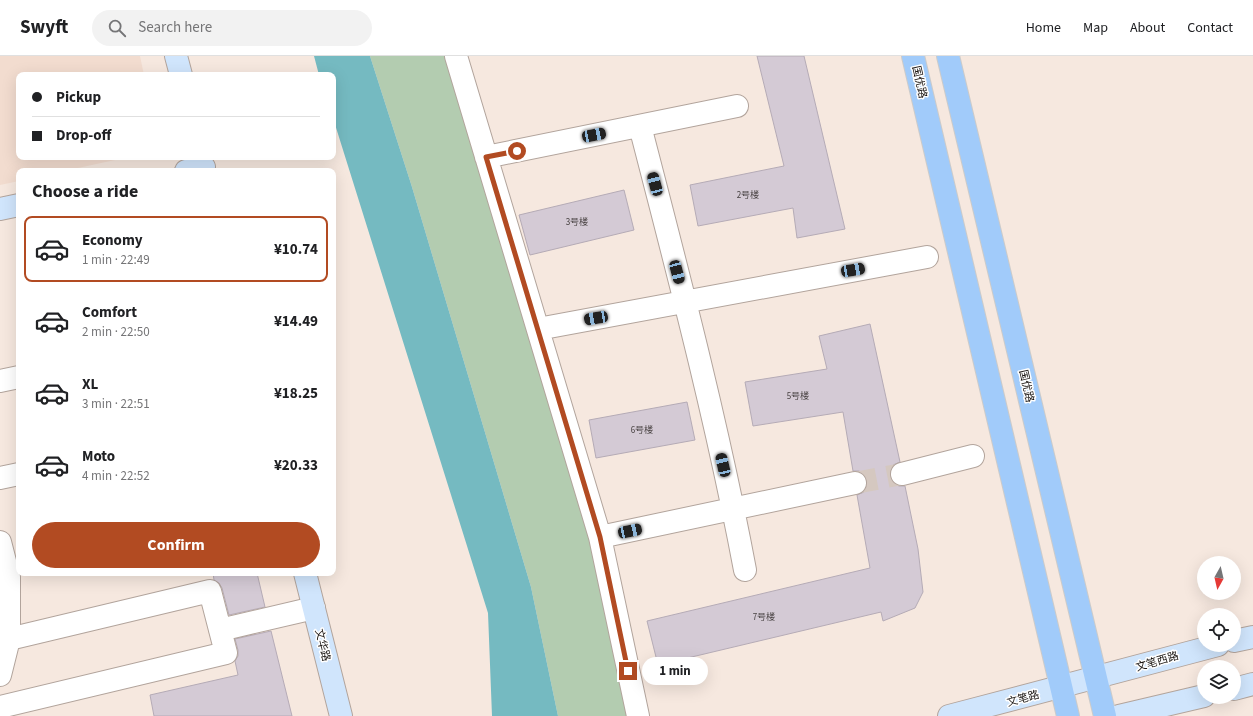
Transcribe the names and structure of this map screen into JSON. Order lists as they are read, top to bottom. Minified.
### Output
{"streets":{"main road":["国优路","文华路","文笔西路","文笔路"]},"crossings":[["国优路","文笔西路"],["国优路","文笔路"],["文笔西路","文笔路"]],"house_numbers":["2号楼","3号楼","5号楼","6号楼","7号楼"],"north":"bottom","page":{"header":"Swyft","search":"Search here","nav":["Home","Map","About","Contact"],"banner":["Pickup","Drop-off"],"heading":"Choose a ride","list":[{"name":"Economy","note":"1 min · 22:49","value":"¥10.74"},{"name":"Comfort","note":"2 min · 22:50","value":"¥14.49"},{"name":"XL","note":"3 min · 22:51","value":"¥18.25"},{"name":"Moto","note":"4 min · 22:52","value":"¥20.33"}],"buttons":"Confirm","bubble":"1 min"}}
